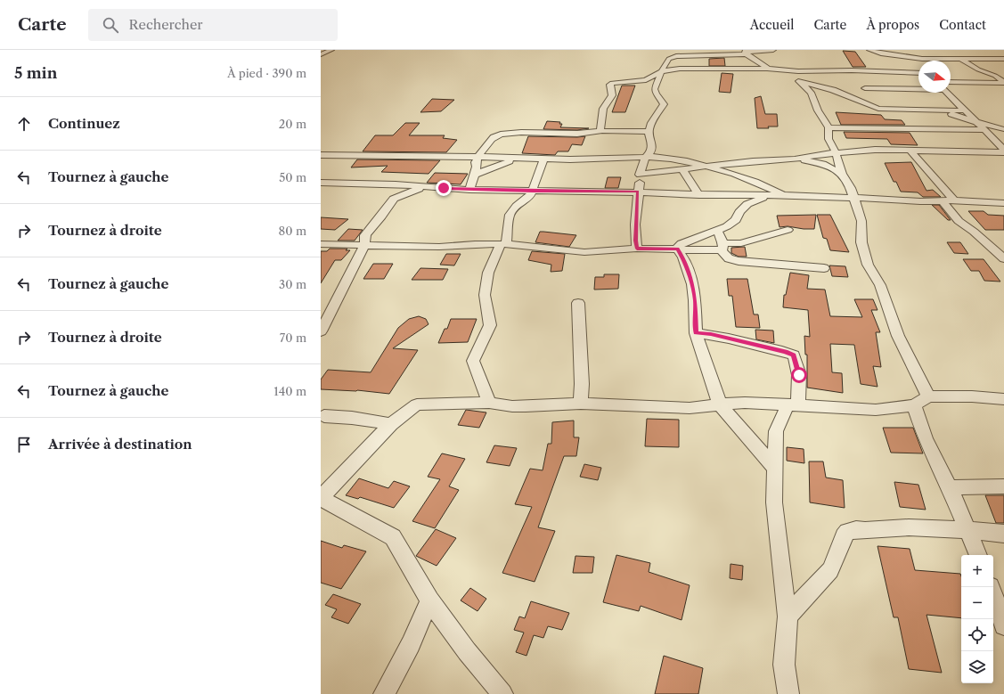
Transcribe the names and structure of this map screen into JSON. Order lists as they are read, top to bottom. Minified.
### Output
{"north":"right","page":{"header":"Carte","search":"Rechercher","nav":["Accueil","Carte","À propos","Contact"],"heading":["5 min","À pied · 390 m"],"list":[["Continuez","20 m"],["Tournez à gauche","50 m"],["Tournez à droite","80 m"],["Tournez à gauche","30 m"],["Tournez à droite","70 m"],["Tournez à gauche","140 m"],"Arrivée à destination"],"map_buttons":["+","−"]}}
